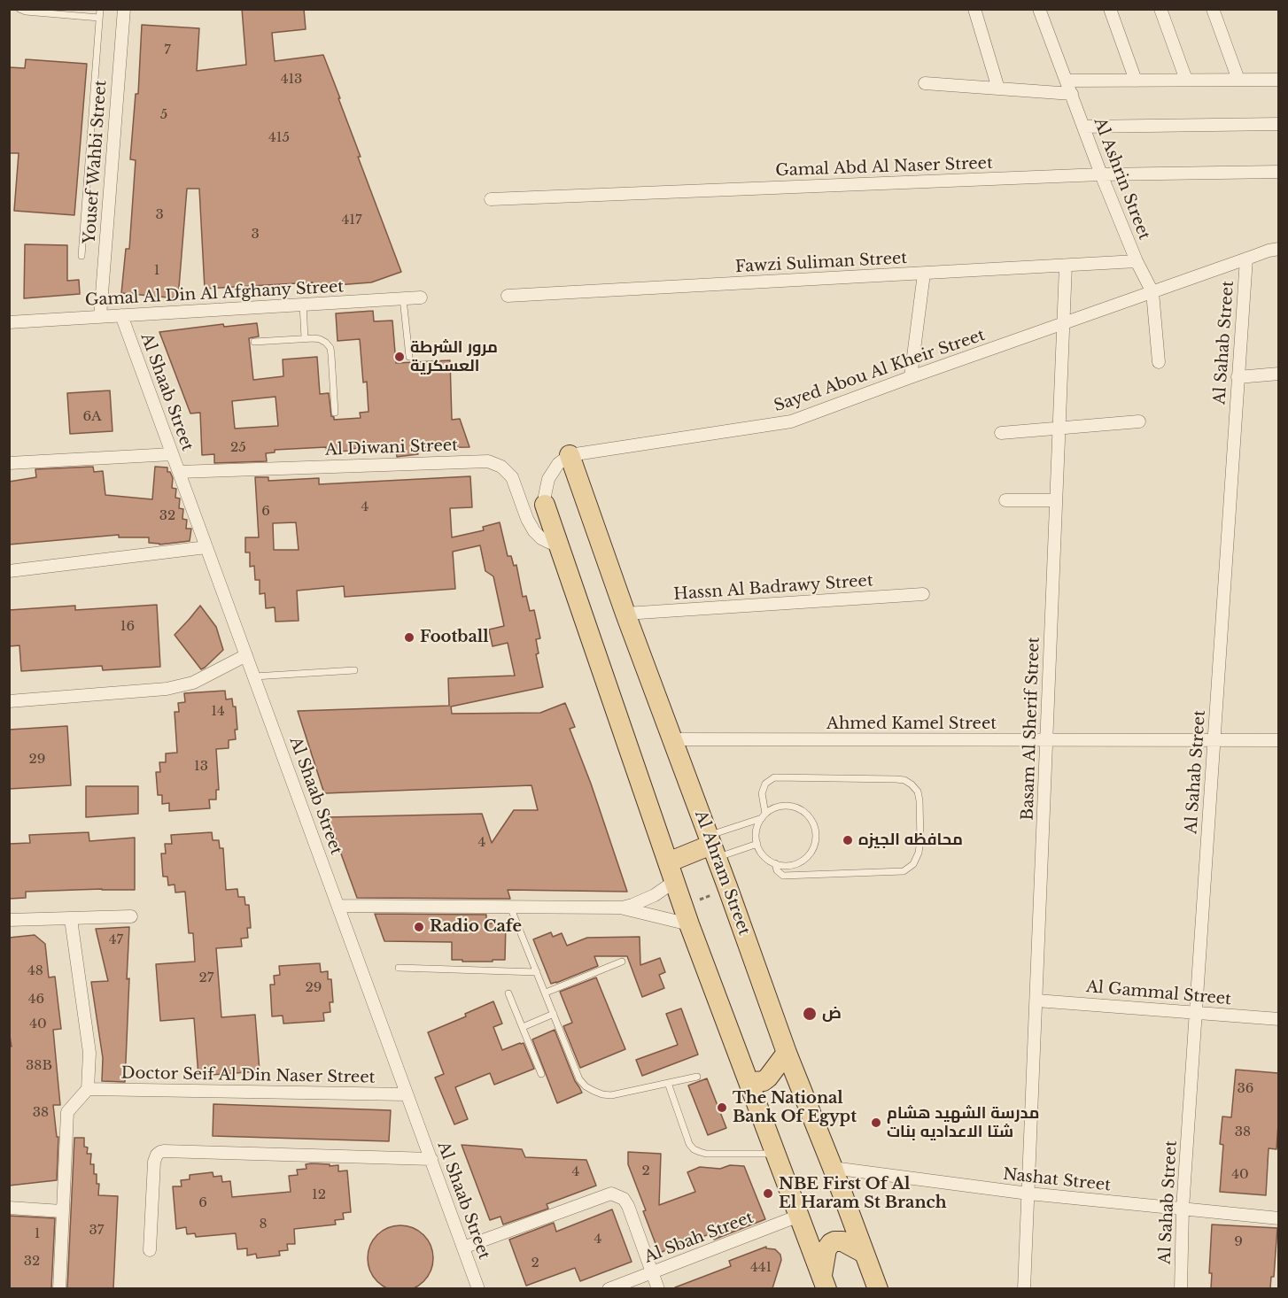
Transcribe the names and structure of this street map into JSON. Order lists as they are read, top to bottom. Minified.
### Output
{"streets":{"main road":["Al Ahram Street"],"street":["Yousef Wahbi Street","Gamal Abd Al Naser Street","Al Ashrin Street","Fawzi Suliman Street","Gamal Al Din Al Afghany Street","Al Sahab Street","Sayed Abou Al Kheir Street","Al Shaab Street","Al Diwani Street","Hassn Al Badrawy Street","Ahmed Kamel Street","Basam Al Sherif Street","Al Gammal Street","Doctor Seif Al Din Naser Street","Nashat Street","Al Sbah Street"]},"crossings":[["Yousef Wahbi Street","Gamal Al Din Al Afghany Street"],["Gamal Abd Al Naser Street","Al Ashrin Street"],["Al Ashrin Street","Fawzi Suliman Street"],["Al Ashrin Street","Sayed Abou Al Kheir Street"],["Fawzi Suliman Street","Basam Al Sherif Street"],["Gamal Al Din Al Afghany Street","Al Shaab Street"],["Al Sahab Street","Sayed Abou Al Kheir Street"],["Al Sahab Street","Ahmed Kamel Street"],["Al Sahab Street","Al Gammal Street"],["Al Sahab Street","Nashat Street"],["Sayed Abou Al Kheir Street","Basam Al Sherif Street"],["Sayed Abou Al Kheir Street","Al Ahram Street"],["Al Shaab Street","Al Diwani Street"],["Al Shaab Street","Doctor Seif Al Din Naser Street"],["Hassn Al Badrawy Street","Al Ahram Street"],["Ahmed Kamel Street","Basam Al Sherif Street"],["Ahmed Kamel Street","Al Ahram Street"],["Basam Al Sherif Street","Al Gammal Street"],["Basam Al Sherif Street","Nashat Street"],["Al Ahram Street","Nashat Street"]],"places":["مرور الشرطة العسكرية","Football","محافظه الجيزه","Radio Cafe","ض","The National Bank Of Egypt","مدرسة الشهيد هشام شتا الاعداديه بنات","NBE First Of Al El Haram St Branch"],"house_numbers":["7","413","5","415","3","417","3","1","6A","25","4","6","32","16","14","29","13","4","47","48","27","29","46","40","38B","36","38","38","2","4","40","12","6","8","37","1","4","9","32","2","441"]}
